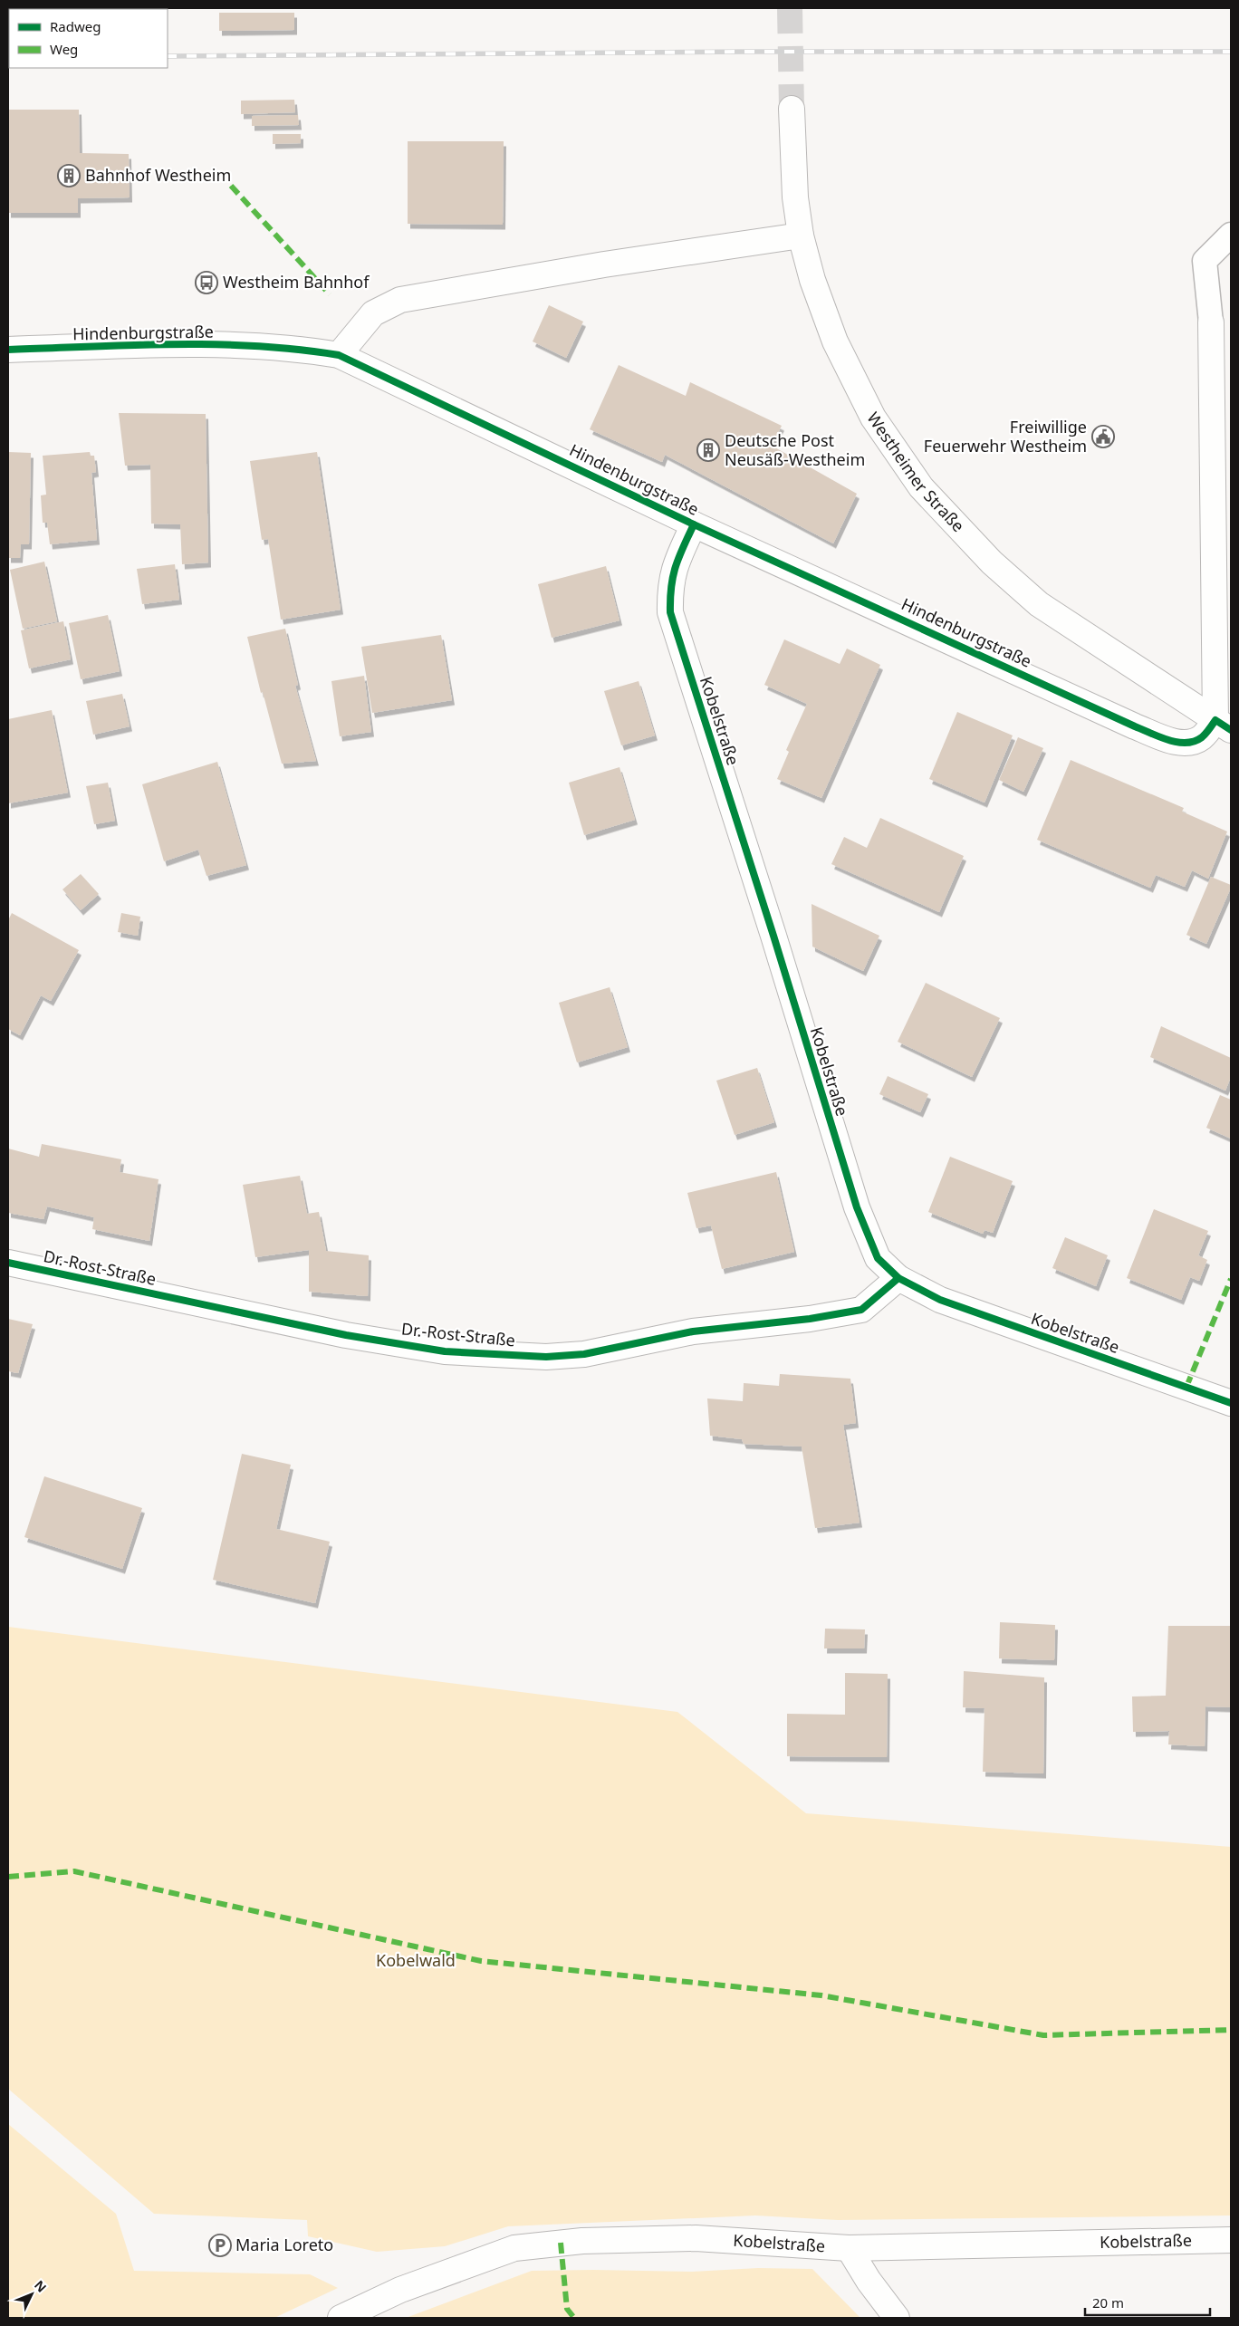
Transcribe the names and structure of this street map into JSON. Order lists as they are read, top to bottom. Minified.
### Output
{"streets":{"street":["Hindenburgstraße","Westheimer Straße","Kobelstraße","Dr.-Rost-Straße"]},"crossings":[["Hindenburgstraße","Westheimer Straße"],["Hindenburgstraße","Kobelstraße"],["Kobelstraße","Dr.-Rost-Straße"]],"parks":["Kobelwald"],"places":{"building":["Bahnhof Westheim","Deutsche Post Neusäß-Westheim"],"bus stop":["Westheim Bahnhof"],"public building":["Freiwillige Feuerwehr Westheim"],"parking":["Maria Loreto"]},"legend":["Radweg","Weg"],"scale_bar":"20 m","north":"top right"}
